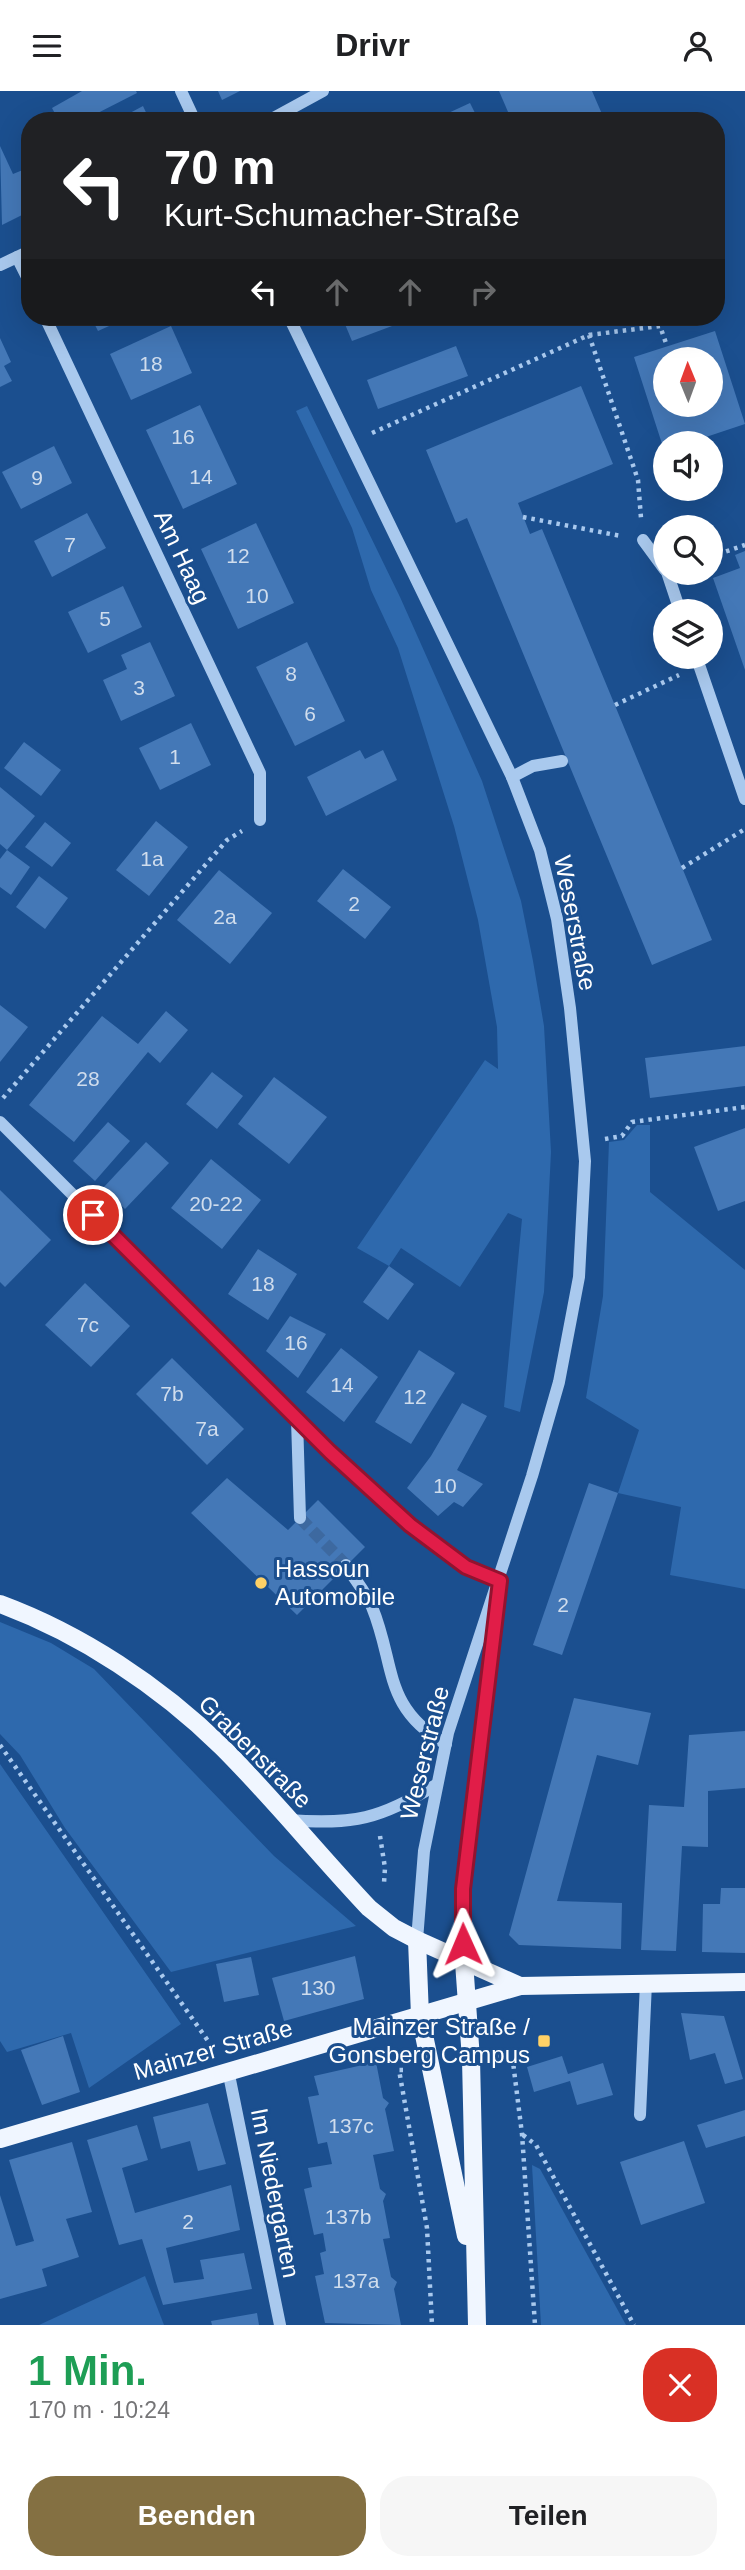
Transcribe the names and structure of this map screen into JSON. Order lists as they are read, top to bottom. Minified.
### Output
{"streets":{"main road":["Grabenstraße","Mainzer Straße"],"street":["Am Haag","Weserstraße","Im Niedergarten"]},"crossings":[["Weserstraße","Grabenstraße"],["Weserstraße","Mainzer Straße"],["Grabenstraße","Mainzer Straße"],["Mainzer Straße","Im Niedergarten"]],"places":{"other":["Hassoun Automobile"],"transit":["Mainzer Straße / Gonsberg Campus"]},"house_numbers":["18","16","14","9","7","12","10","5","8","3","6","1","1a","2","2a","28","20-22","18","7c","16","14","7b","12","7a","10","2","130","137c","137b","2","137a"],"north":"top","page":{"header":"Drivr","turn":["70 m","Kurt-Schumacher-Straße"],"heading":["1 Min.","170 m · 10:24"],"buttons":["Beenden","Teilen"]}}
